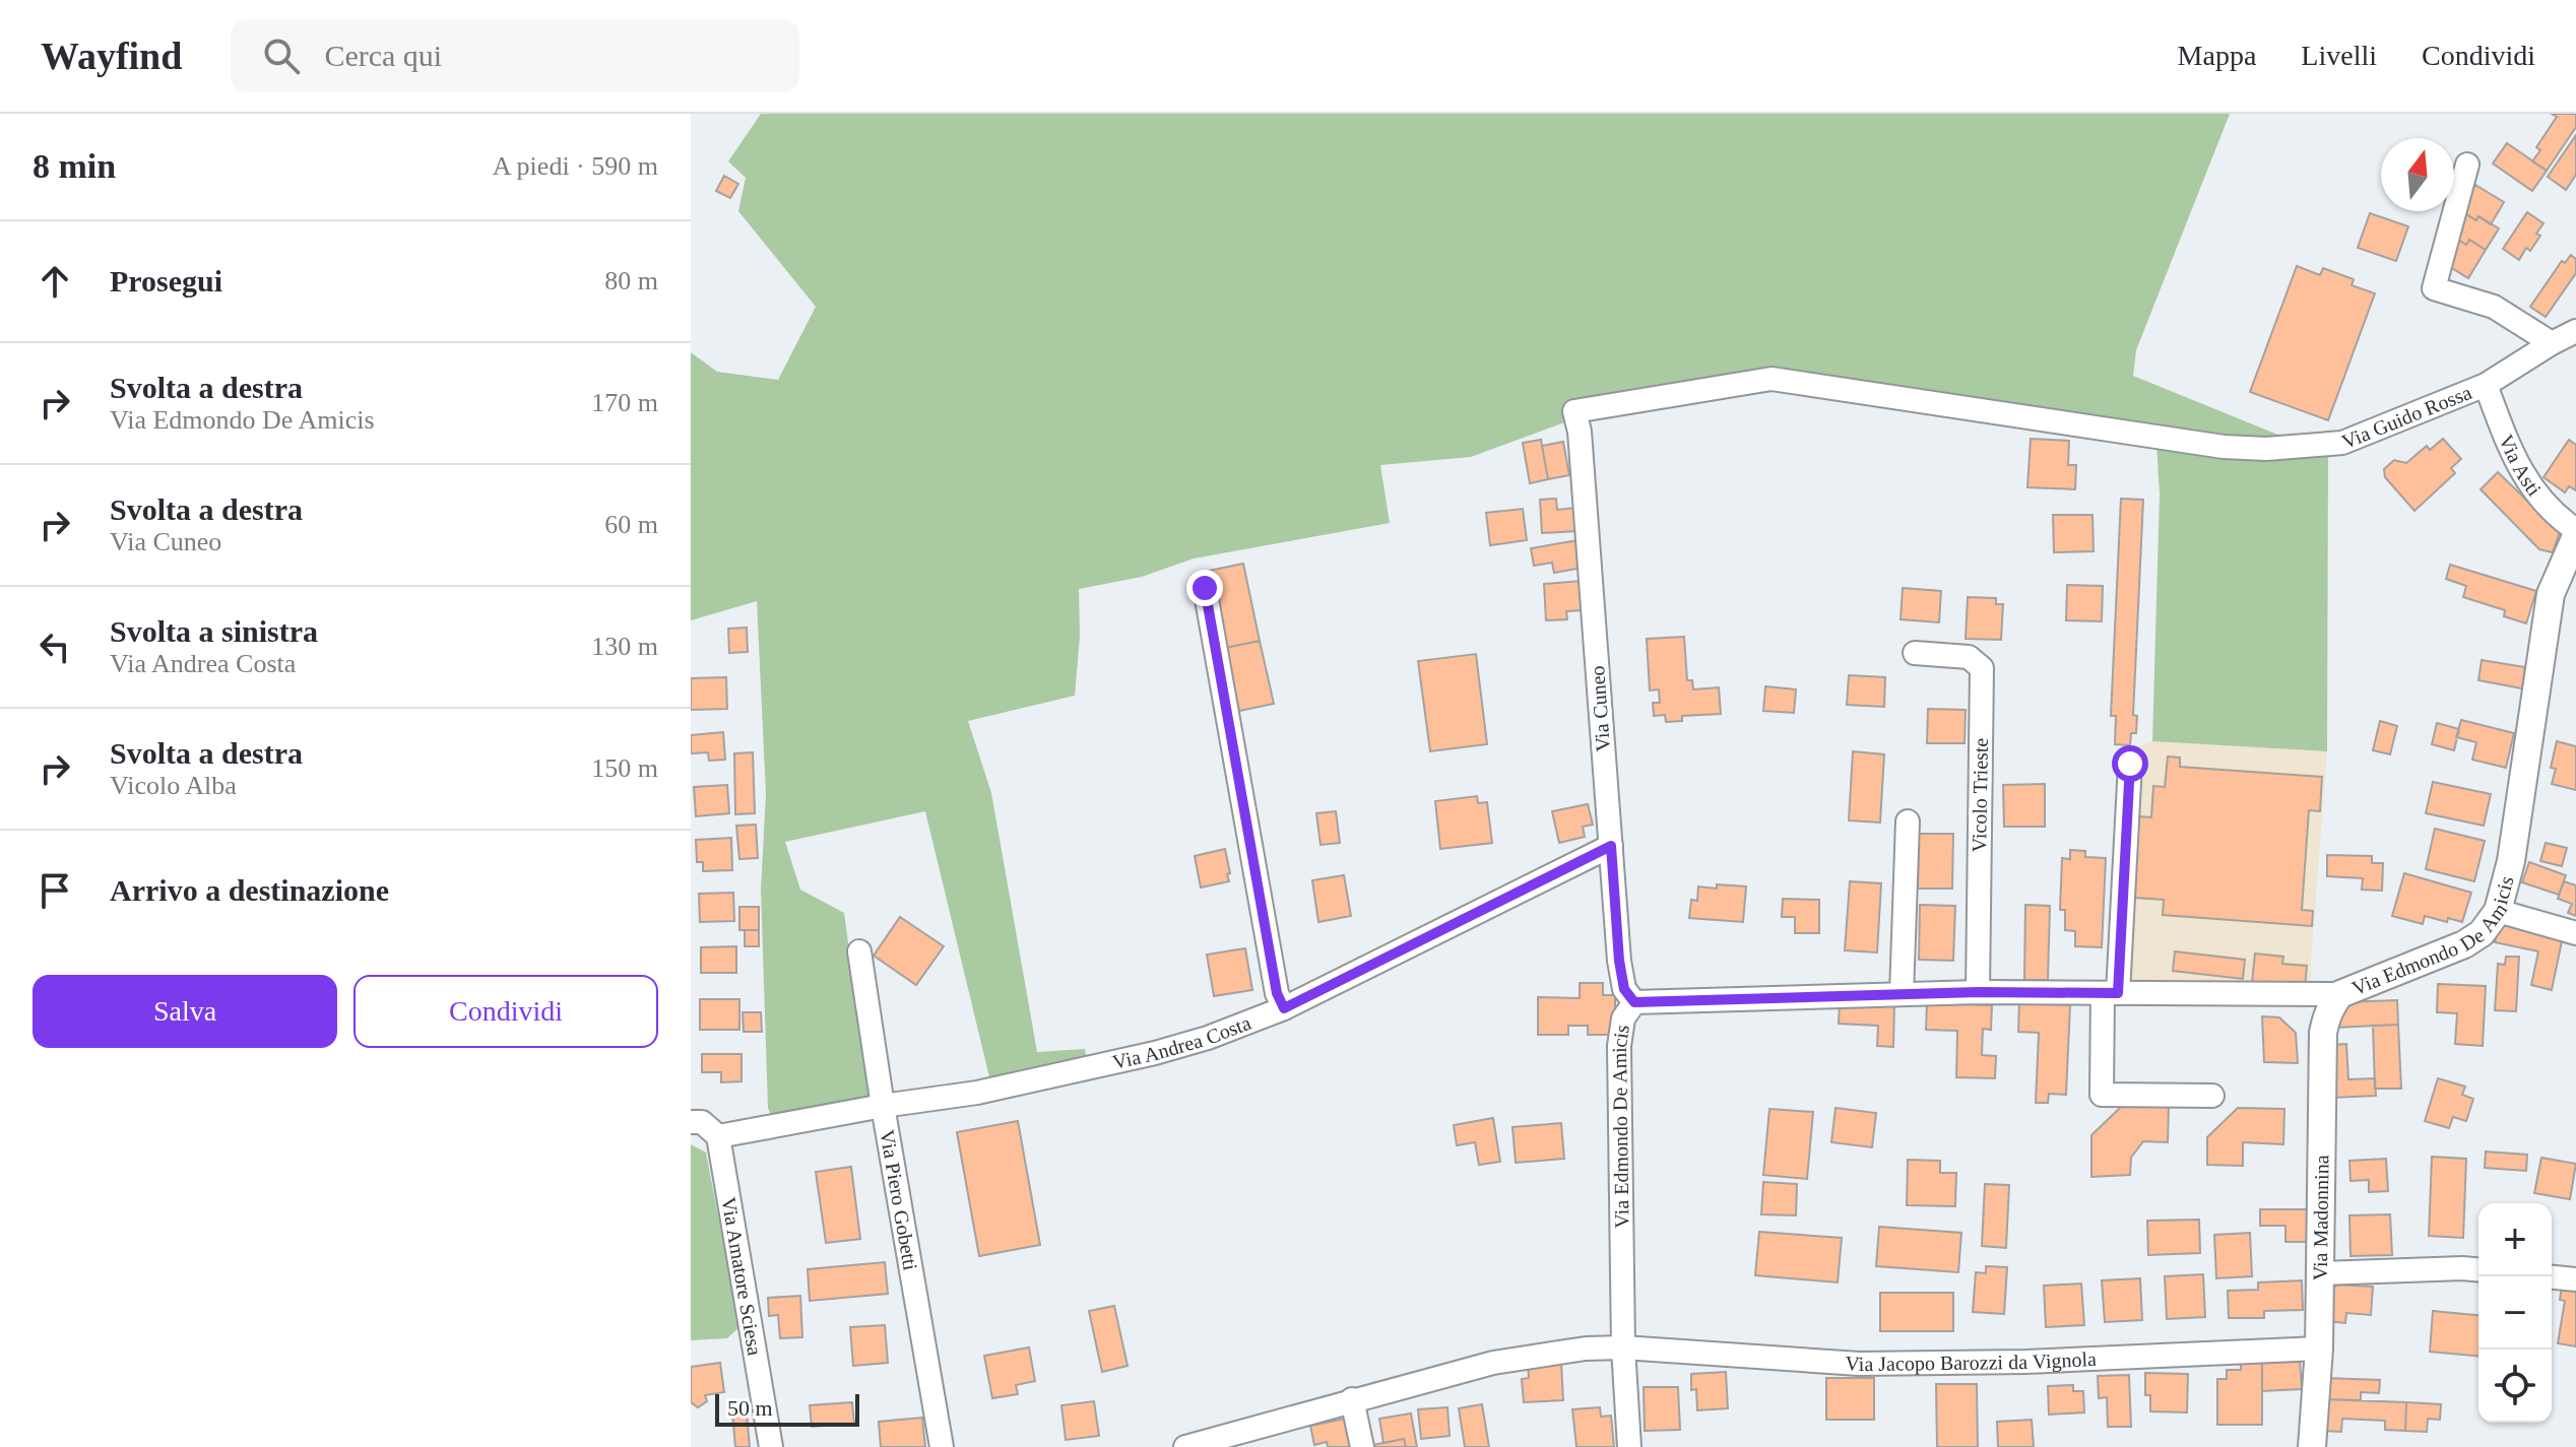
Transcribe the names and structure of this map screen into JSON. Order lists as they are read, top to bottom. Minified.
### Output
{"streets":{"street":["Via Guido Rossa","Via Asti","Via Cuneo","Vicolo Trieste","Via Edmondo De Amicis","Via Andrea Costa","Via Piero Gobetti","Via Madonnina","Via Amatore Sciesa","Via Jacopo Barozzi da Vignola"]},"crossings":[["Via Guido Rossa","Via Asti"],["Via Guido Rossa","Via Cuneo"],["Via Asti","Via Edmondo De Amicis"],["Via Cuneo","Via Edmondo De Amicis"],["Via Cuneo","Via Andrea Costa"],["Vicolo Trieste","Via Edmondo De Amicis"],["Via Edmondo De Amicis","Via Madonnina"],["Via Edmondo De Amicis","Via Jacopo Barozzi da Vignola"],["Via Andrea Costa","Via Piero Gobetti"],["Via Andrea Costa","Via Amatore Sciesa"],["Via Madonnina","Via Jacopo Barozzi da Vignola"]],"scale_bar":"50 m","north":"top","page":{"header":"Wayfind","search":"Cerca qui","nav":["Mappa","Livelli","Condividi"],"heading":["8 min","A piedi · 590 m"],"list":[["Prosegui","80 m"],["Svolta a destra","Via Edmondo De Amicis","170 m"],["Svolta a destra","Via Cuneo","60 m"],["Svolta a sinistra","Via Andrea Costa","130 m"],["Svolta a destra","Vicolo Alba","150 m"],"Arrivo a destinazione"],"buttons":["Salva","Condividi"],"map_buttons":["+","−"],"scale":"50 m"}}
